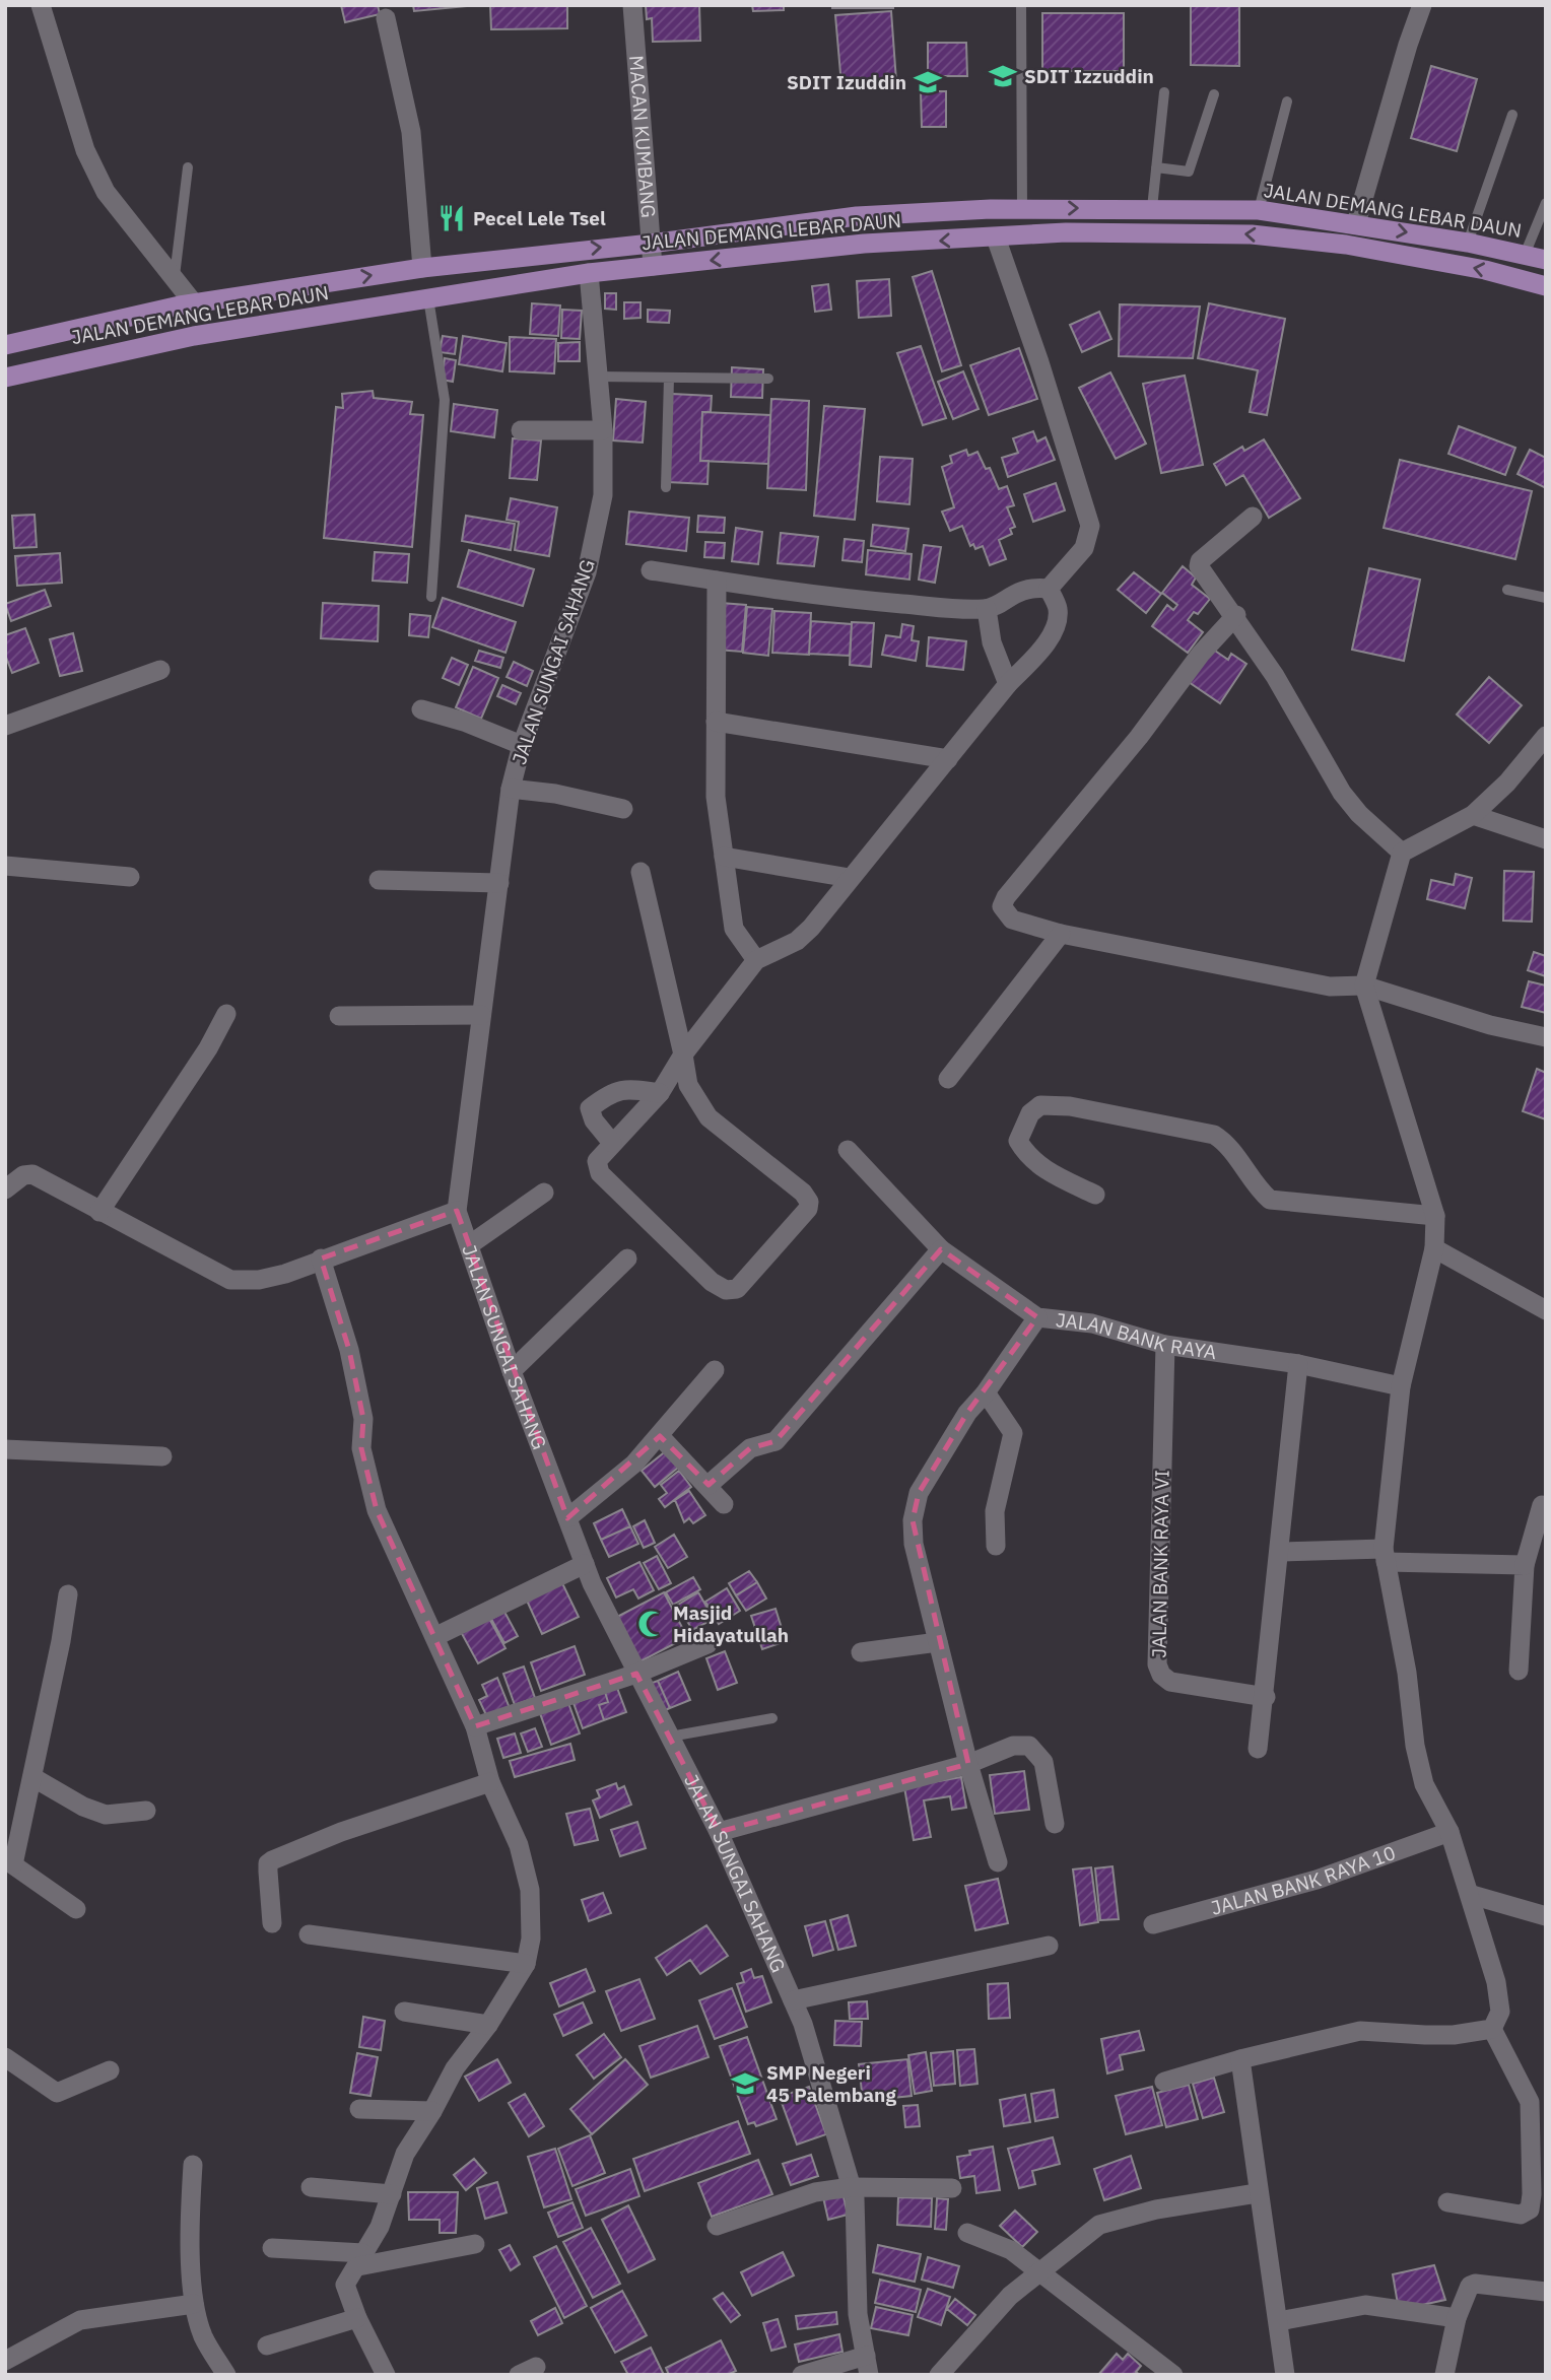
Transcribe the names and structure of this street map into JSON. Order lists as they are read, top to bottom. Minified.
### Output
{"streets":{"highway":["JALAN DEMANG LEBAR DAUN"],"street":["MACAN KUMBANG","JALAN SUNGAI SAHANG","JALAN BANK RAYA","JALAN BANK RAYA VI","JALAN BANK RAYA 10"]},"crossings":[["MACAN KUMBANG","JALAN DEMANG LEBAR DAUN"],["JALAN DEMANG LEBAR DAUN","JALAN SUNGAI SAHANG"],["JALAN BANK RAYA","JALAN BANK RAYA VI"]],"places":{"school or university":["SDIT Izzuddin","SDIT Izuddin","SMP Negeri 45 Palembang"],"restaurant":["Pecel Lele Tsel"],"mosque":["Masjid Hidayatullah"]}}
